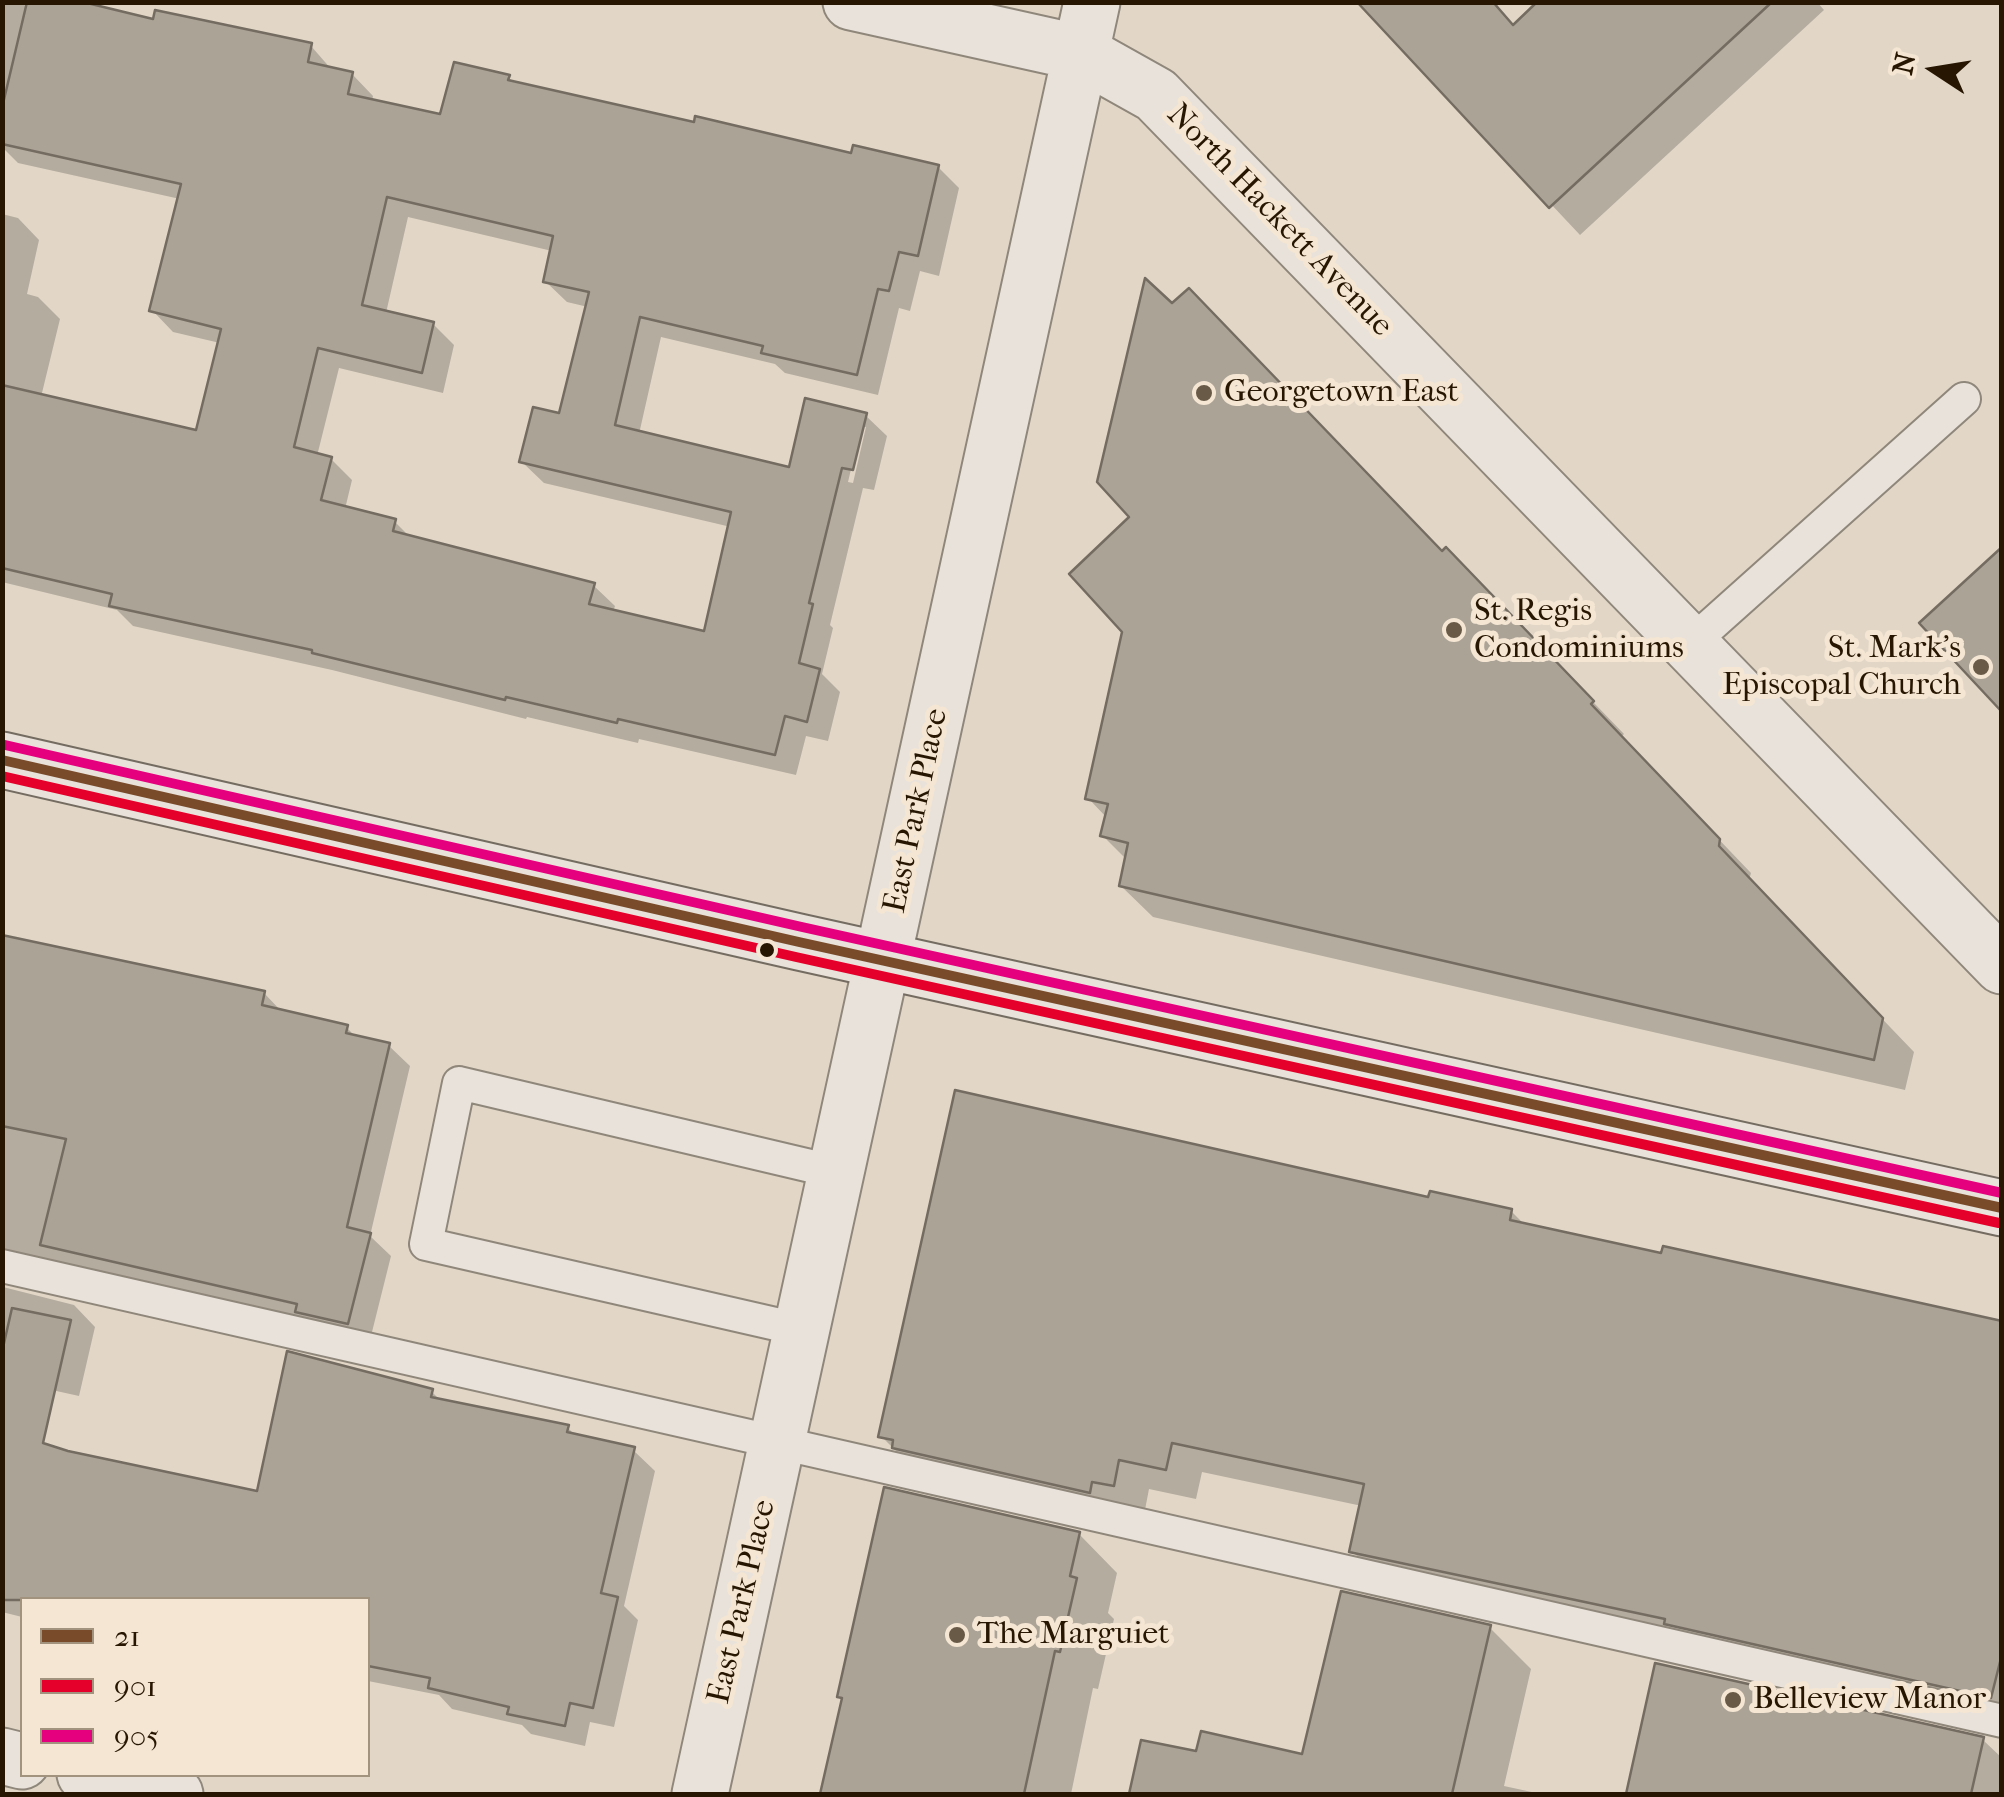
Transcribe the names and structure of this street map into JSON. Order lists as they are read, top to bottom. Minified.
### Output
{"streets":{"street":["North Hackett Avenue","East Park Place"]},"crossings":[["North Hackett Avenue","East Park Place"]],"places":["Georgetown East","St. Regis Condominiums","St. Mark's Episcopal Church","The Marguiet","Belleview Manor"],"lines":["transit line 905","transit line 21","transit line 901"],"legend":["21","901","905"],"north":"left"}
